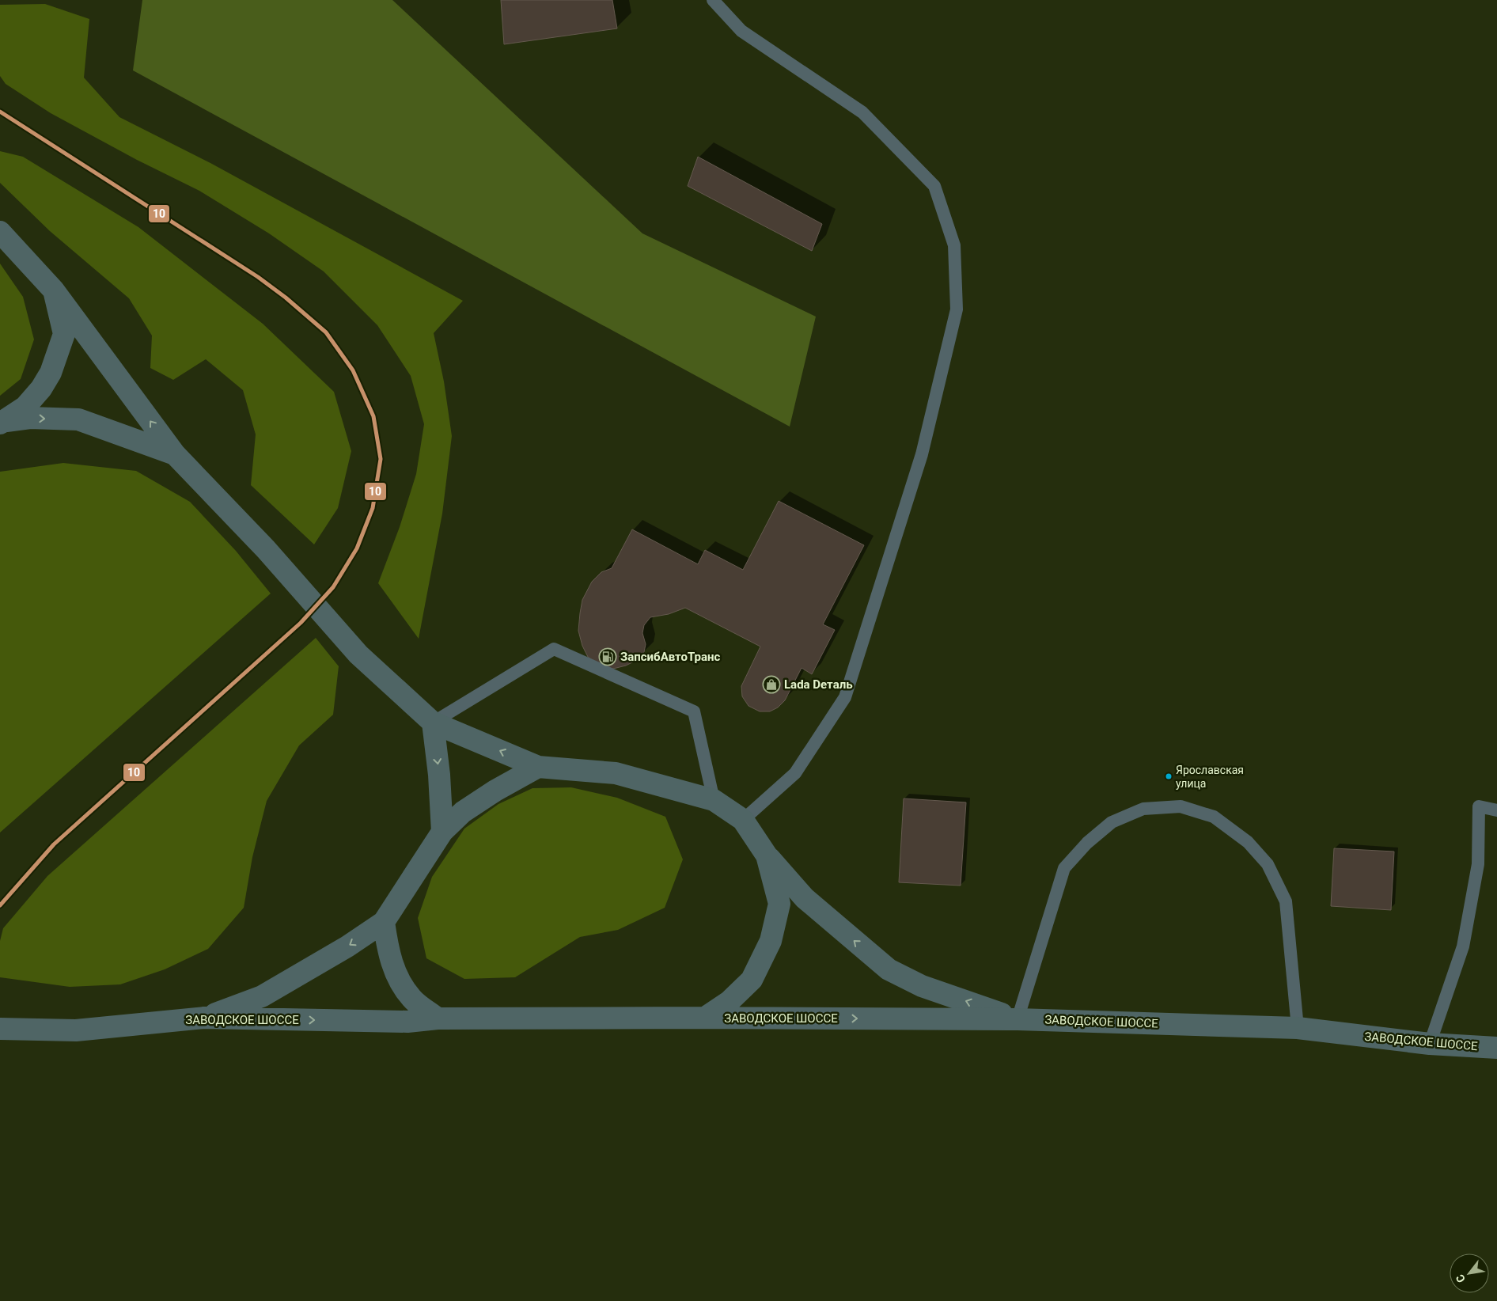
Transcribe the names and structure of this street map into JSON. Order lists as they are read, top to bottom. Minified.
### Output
{"streets":{"main road":["ЗАВОДСКОЕ ШОССЕ"]},"one_way":["ЗАВОДСКОЕ ШОССЕ"],"places":{"fuel station":["ЗапсибАвтоТранс"],"shop":["Lada Dеталь"],"other":["Ярославская улица"]},"lines":["transit line 10"],"north":"bottom left"}
